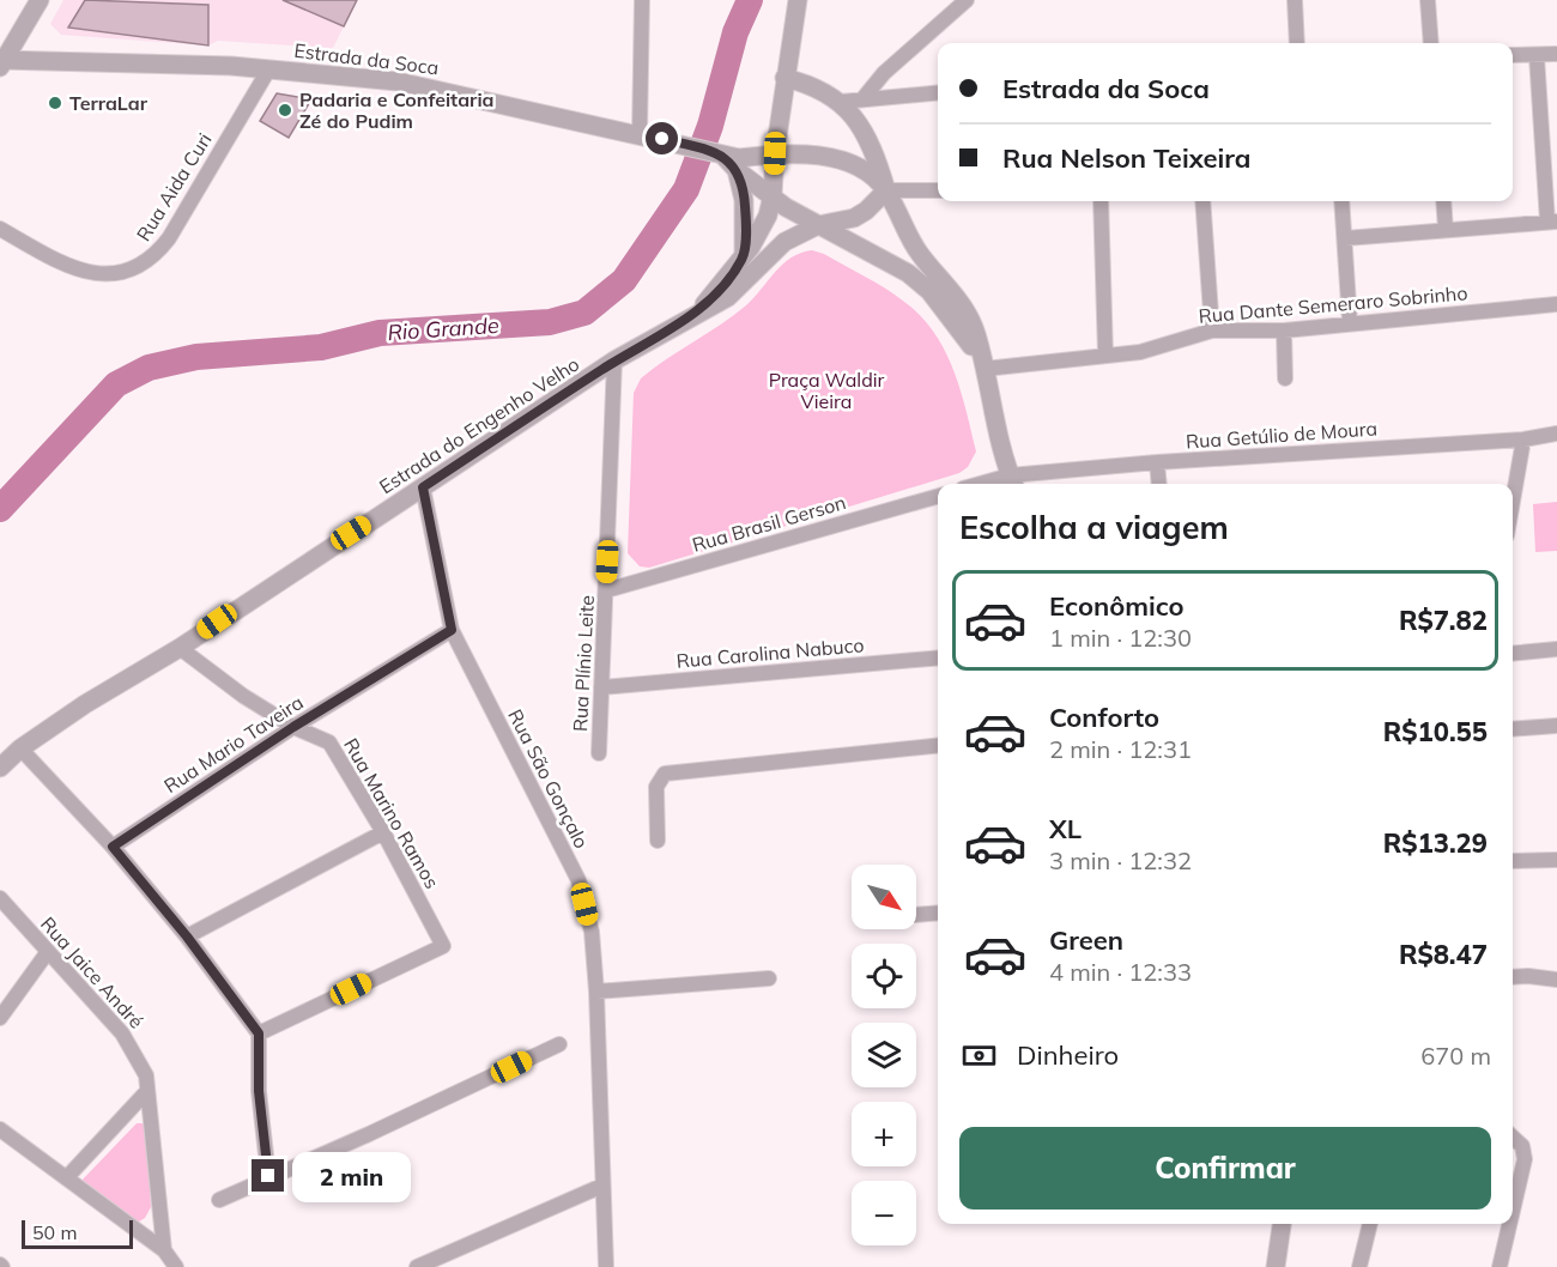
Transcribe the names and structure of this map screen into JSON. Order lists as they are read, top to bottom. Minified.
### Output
{"streets":{"street":["Estrada da Soca","Rua Aida Curi","Rua Dante Semeraro Sobrinho","Estrada do Engenho Velho","Rua Getúlio de Moura","Rua Brasil Gerson","Rua Carolina Nabuco","Rua Plínio Leite","Rua Mario Taveira","Rua São Gonçalo","Rua Marino Ramos","Rua Jaice André"]},"crossings":[["Estrada da Soca","Rua Aida Curi"],["Estrada da Soca","Estrada do Engenho Velho"],["Estrada do Engenho Velho","Rua Plínio Leite"],["Estrada do Engenho Velho","Rua São Gonçalo"],["Estrada do Engenho Velho","Rua Marino Ramos"],["Rua Brasil Gerson","Rua Plínio Leite"],["Rua Carolina Nabuco","Rua Plínio Leite"],["Rua Mario Taveira","Rua São Gonçalo"],["Rua Mario Taveira","Rua Marino Ramos"]],"water":["Rio Grande"],"parks":["Praça Waldir Vieira"],"places":["TerraLar","Padaria e Confeitaria Zé do Pudim"],"scale_bar":"50 m","north":"bottom right","page":{"banner":["Estrada da Soca","Rua Nelson Teixeira"],"heading":"Escolha a viagem","list":[{"name":"Econômico","note":"1 min · 12:30","value":"R$7.82"},{"name":"Conforto","note":"2 min · 12:31","value":"R$10.55"},{"name":"XL","note":"3 min · 12:32","value":"R$13.29"},{"name":"Green","note":"4 min · 12:33","value":"R$8.47"}],"map_buttons":["+","−"],"pay":["Dinheiro","670 m"],"buttons":"Confirmar","bubble":"2 min","scale":"50 m"}}
